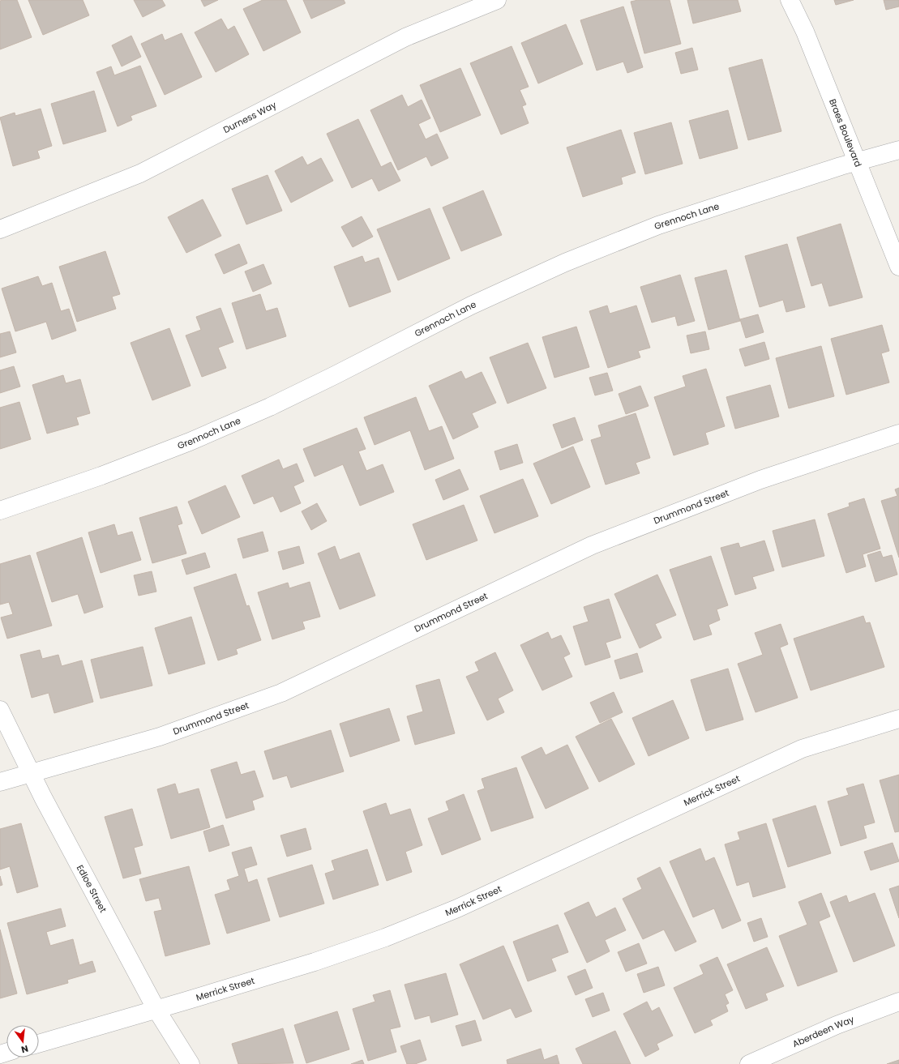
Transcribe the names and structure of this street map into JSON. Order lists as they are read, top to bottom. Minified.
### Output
{"streets":{"street":["Durness Way","Braes Boulevard","Grennoch Lane","Drummond Street","Merrick Street","Edloe Street","Aberdeen Way"]},"crossings":[["Braes Boulevard","Grennoch Lane"],["Drummond Street","Edloe Street"],["Merrick Street","Edloe Street"]],"north":"bottom"}
